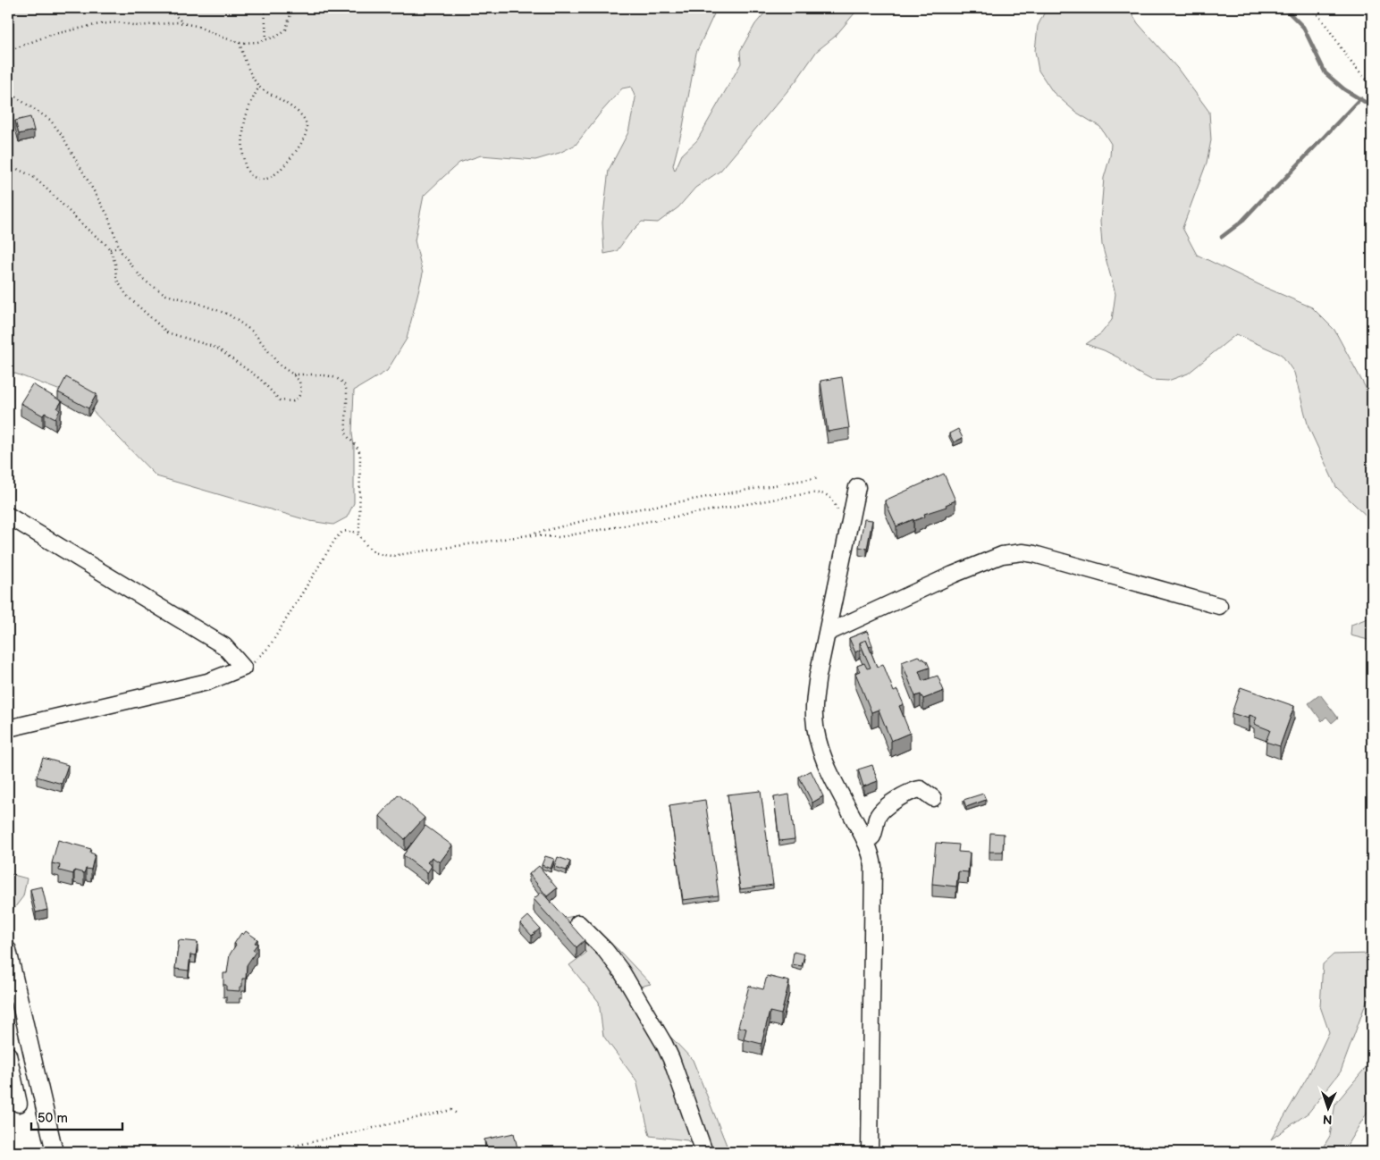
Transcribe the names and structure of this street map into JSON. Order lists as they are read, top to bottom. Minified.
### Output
{"scale_bar":"50 m","north":"bottom"}
